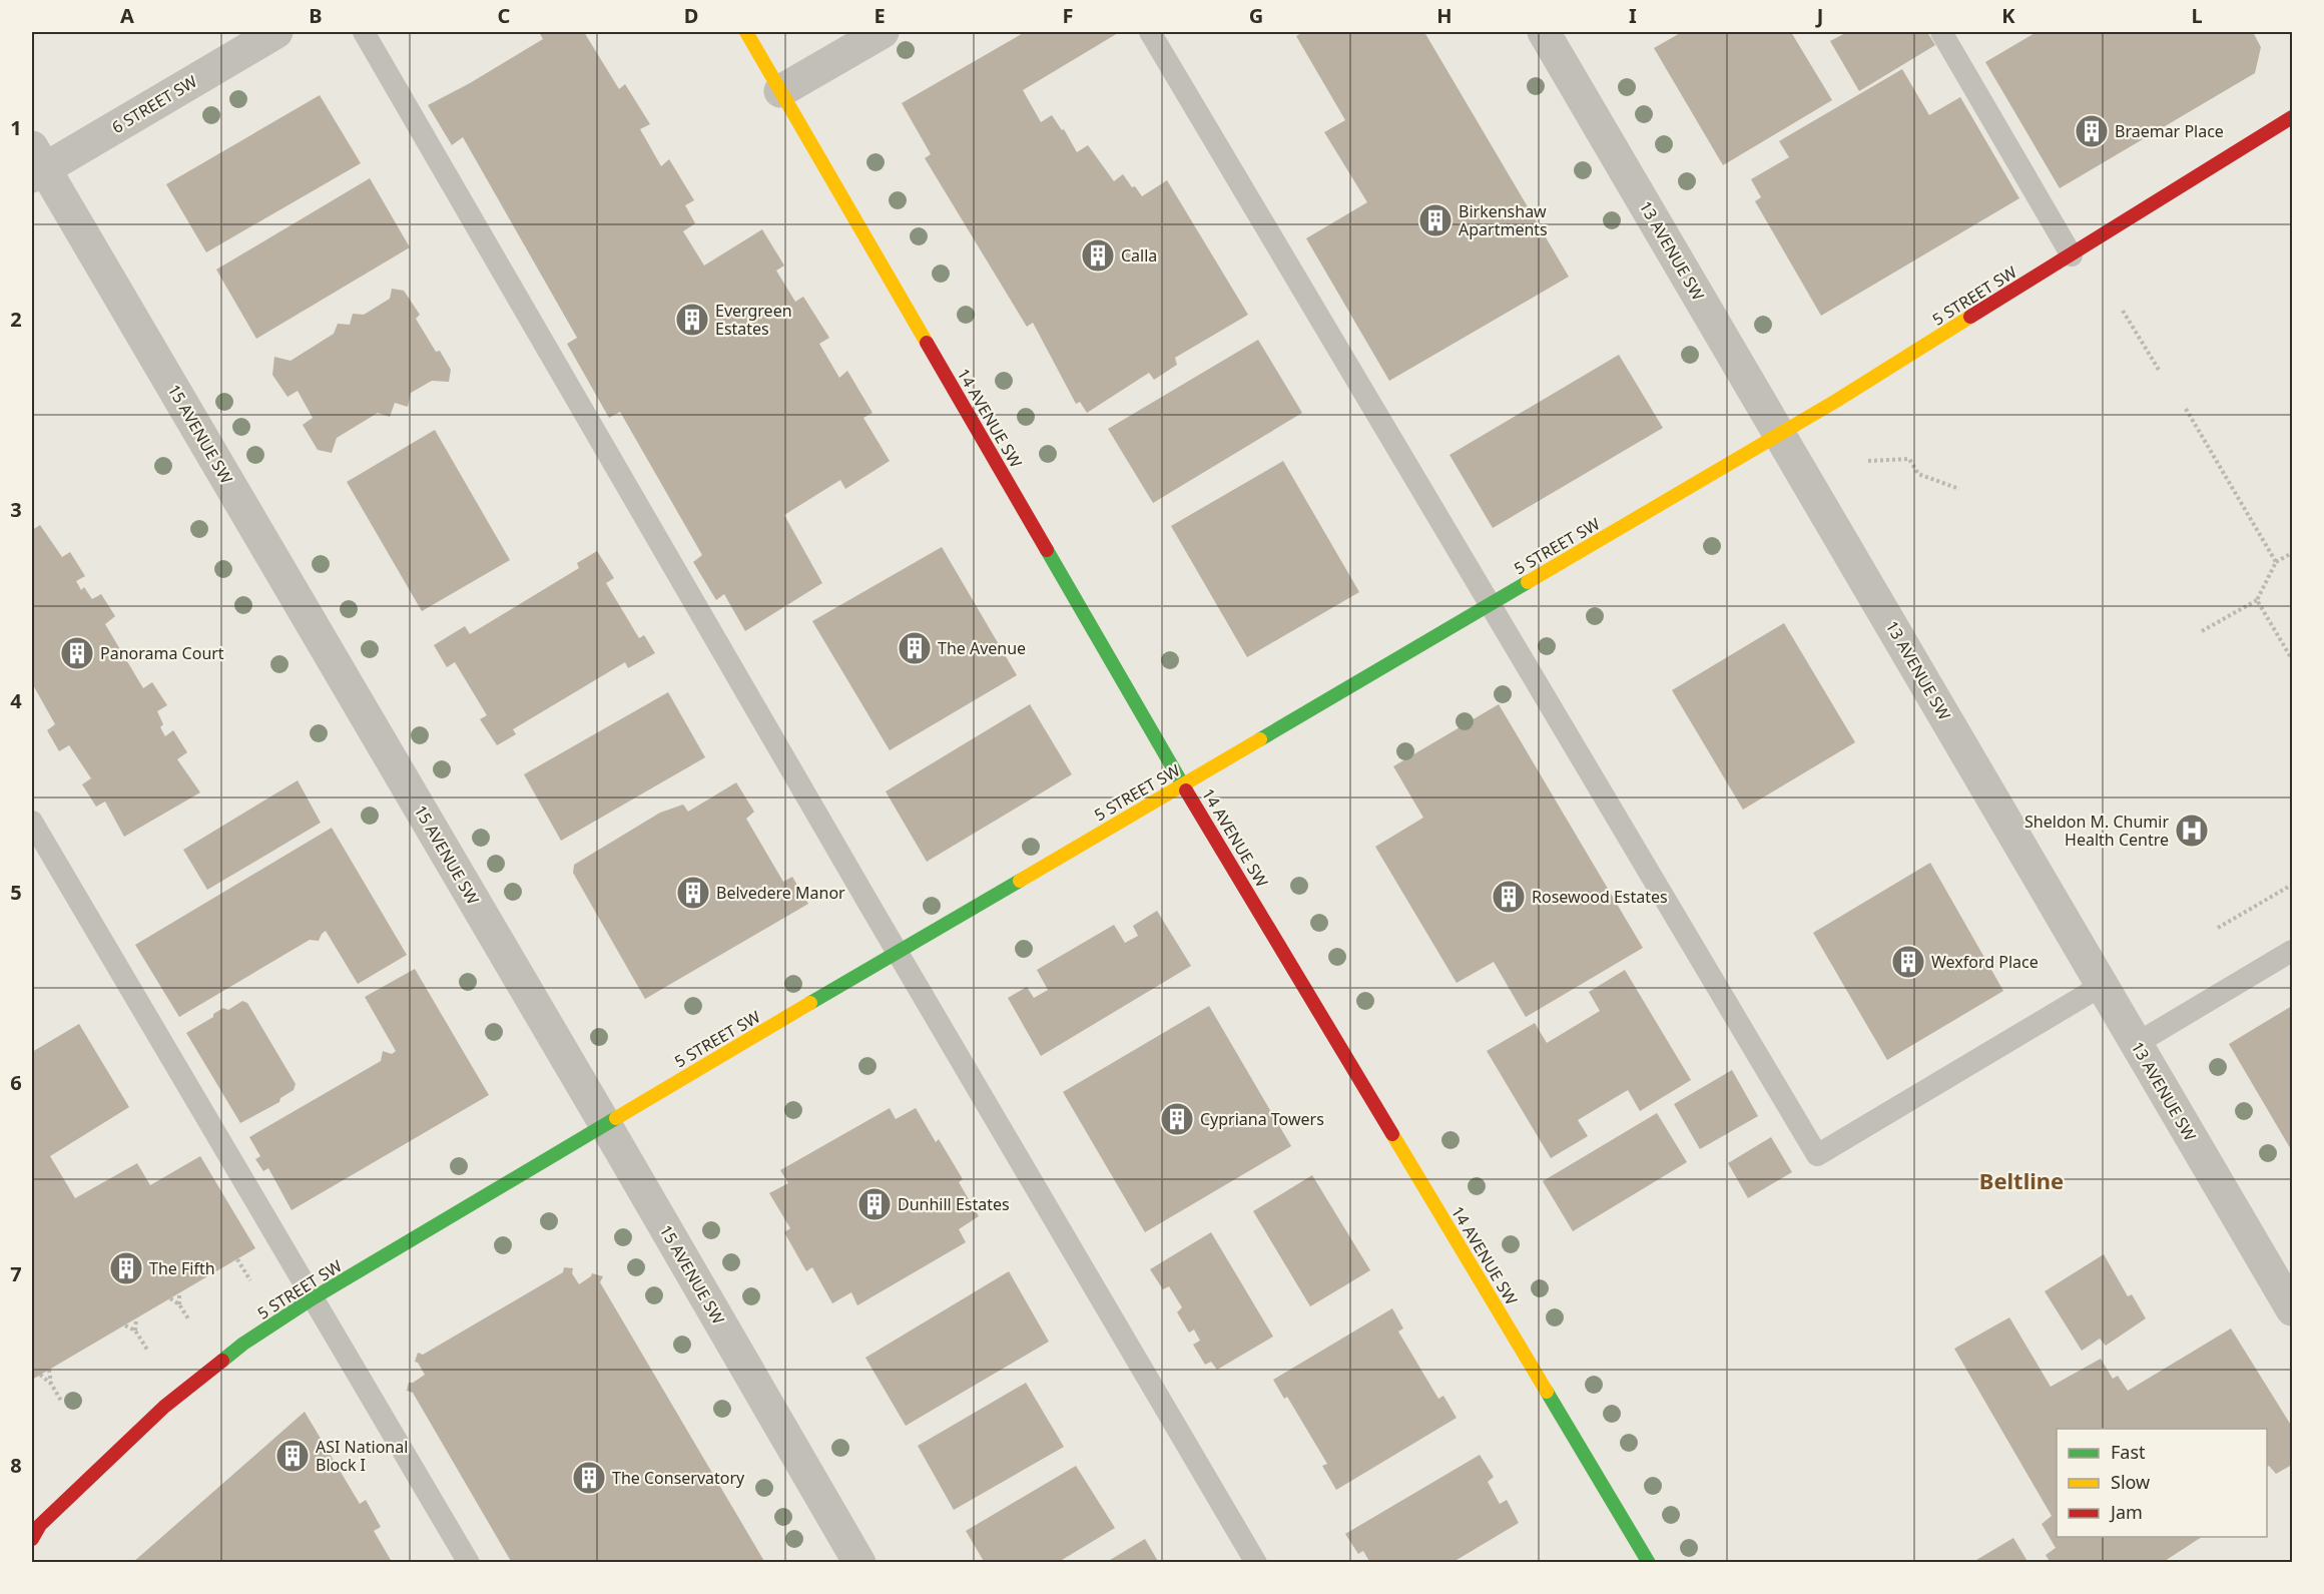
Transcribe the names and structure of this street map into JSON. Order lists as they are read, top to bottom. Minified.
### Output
{"streets":{"street":["6 STREET SW","13 AVENUE SW","5 STREET SW","14 AVENUE SW","15 AVENUE SW"]},"crossings":[["6 STREET SW","15 AVENUE SW"],["13 AVENUE SW","5 STREET SW"],["5 STREET SW","14 AVENUE SW"],["5 STREET SW","15 AVENUE SW"]],"districts":["Beltline"],"places":{"building":["Braemar Place","Birkenshaw Apartments","Calla","Evergreen Estates","The Avenue","Panorama Court","Belvedere Manor","Rosewood Estates","Wexford Place","Cypriana Towers","Dunhill Estates","The Fifth","ASI National Block I","The Conservatory"],"hospital":["Sheldon M. Chumir Health Centre"]},"legend":["Fast","Slow","Jam"],"grid":{"columns":["A","B","C","D","E","F","G","H","I","J","K","L"],"rows":["1","2","3","4","5","6","7","8"]}}
